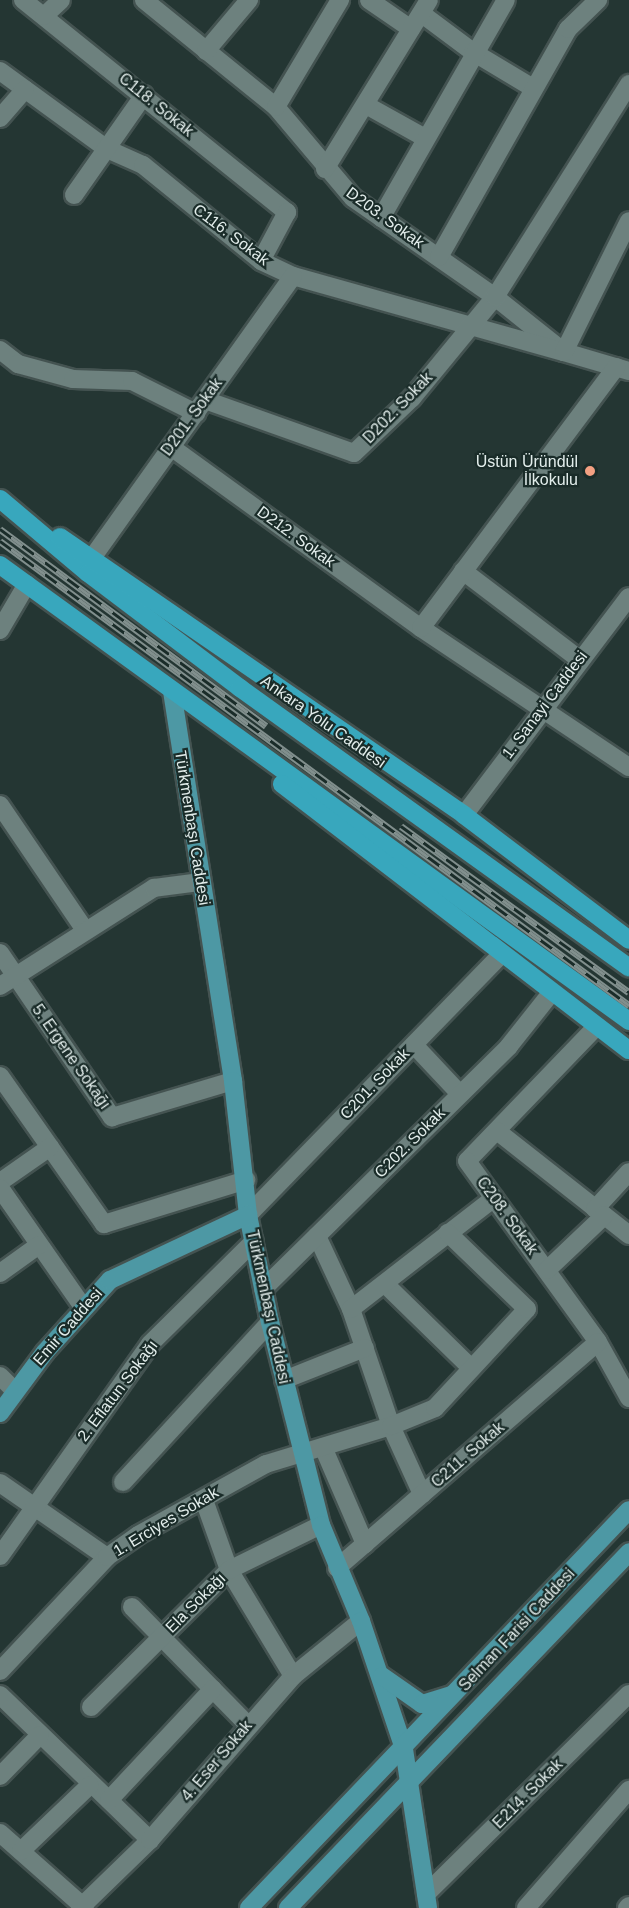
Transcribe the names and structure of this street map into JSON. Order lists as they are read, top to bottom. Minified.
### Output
{"streets":{"highway":["Ankara Yolu Caddesi"],"main road":["Türkmenbaşı Caddesi","Emir Caddesi","Selman Farisi Caddesi"],"street":["C118. Sokak","D203. Sokak","C116. Sokak","D202. Sokak","D201. Sokak","D212. Sokak","1. Sanayi Caddesi","5. Ergene Sokağı","C201. Sokak","C202. Sokak","C208. Sokak","2. Eflatun Sokağı","C211. Sokak","1. Erciyes Sokak","Ela Sokağı","4. Eser Sokak","E214. Sokak"]},"crossings":[["C118. Sokak","C116. Sokak"],["D203. Sokak","C116. Sokak"],["C116. Sokak","D202. Sokak"],["C116. Sokak","D201. Sokak"],["D202. Sokak","D201. Sokak"],["D201. Sokak","D212. Sokak"],["D212. Sokak","1. Sanayi Caddesi"],["Türkmenbaşı Caddesi","5. Ergene Sokağı"],["Türkmenbaşı Caddesi","C201. Sokak"],["Türkmenbaşı Caddesi","C202. Sokak"],["Türkmenbaşı Caddesi","Emir Caddesi"],["Türkmenbaşı Caddesi","2. Eflatun Sokağı"],["Türkmenbaşı Caddesi","C211. Sokak"],["Türkmenbaşı Caddesi","1. Erciyes Sokak"],["Türkmenbaşı Caddesi","Ela Sokağı"],["Türkmenbaşı Caddesi","Selman Farisi Caddesi"],["Türkmenbaşı Caddesi","4. Eser Sokak"],["Türkmenbaşı Caddesi","E214. Sokak"],["C201. Sokak","Emir Caddesi"],["C208. Sokak","C211. Sokak"]],"places":["Üstün Üründül İlkokulu"]}
